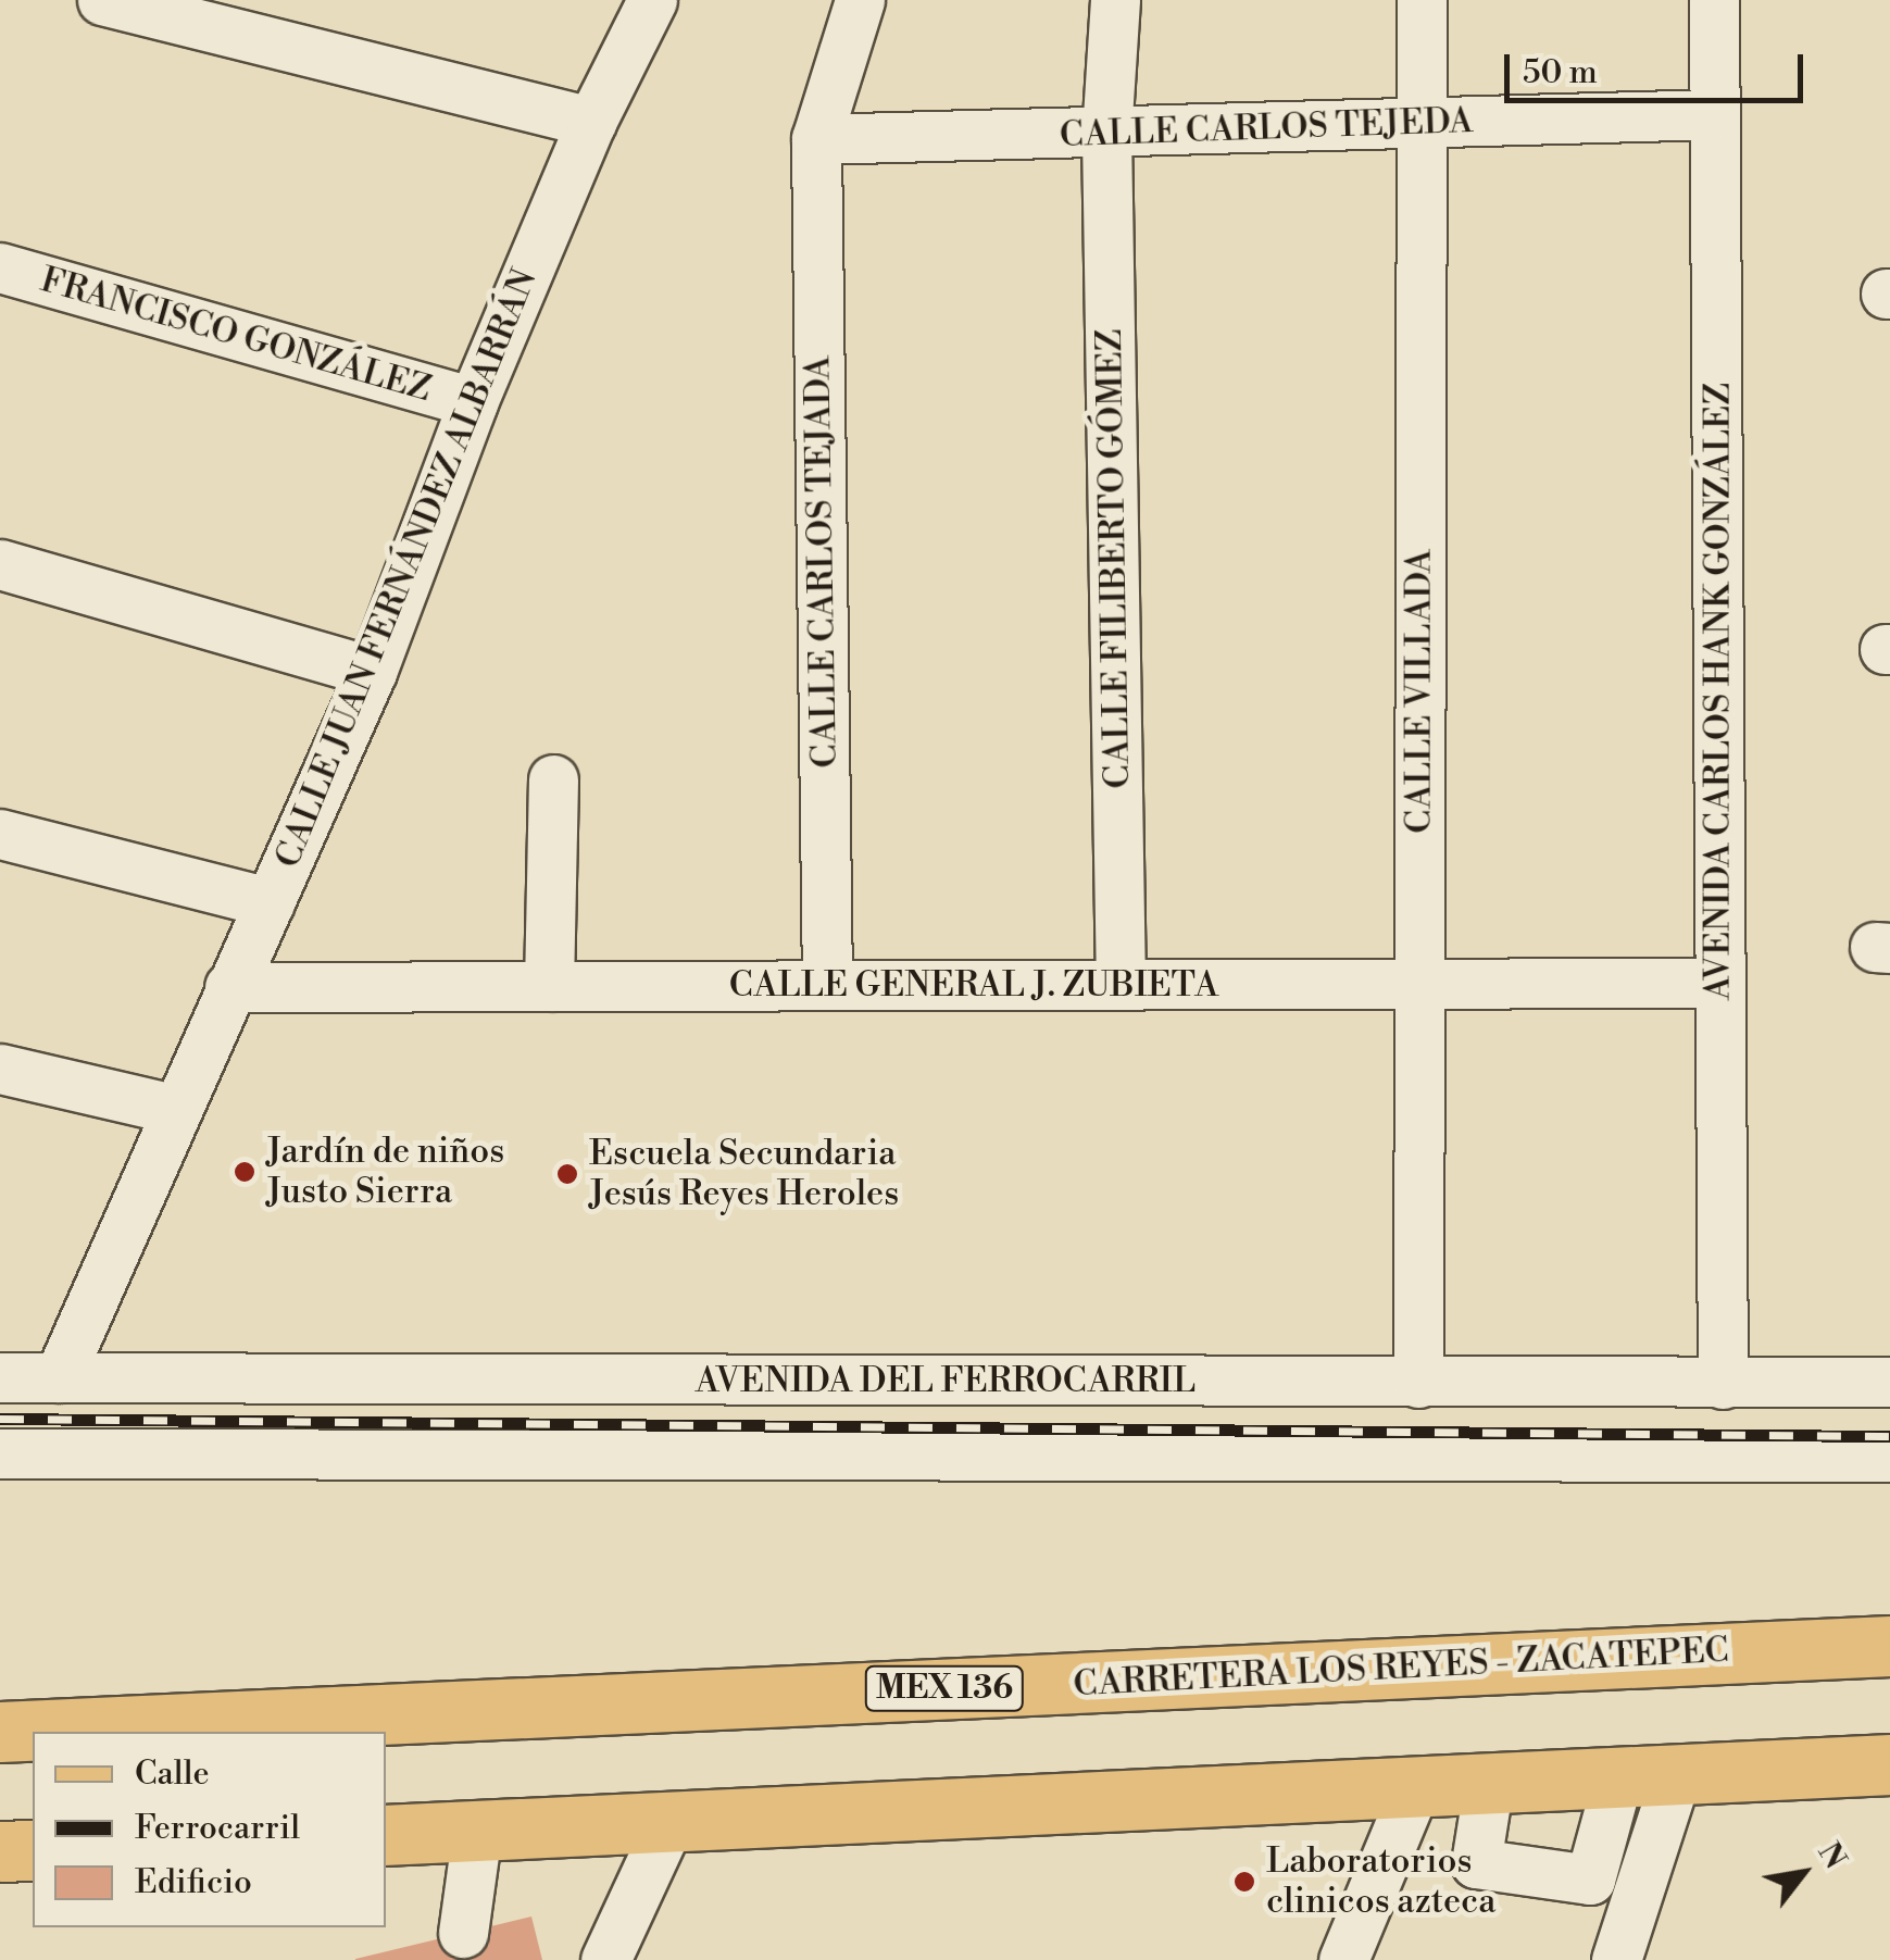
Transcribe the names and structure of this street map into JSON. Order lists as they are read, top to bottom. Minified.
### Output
{"streets":{"main road":["CARRETERA LOS REYES - ZACATEPEC","MEX 136"],"street":["CALLE CARLOS TEJEDA","FRANCISCO GONZÁLEZ","CALLE FILIBERTO GÓMEZ","CALLE CARLOS TEJADA","CALLE JUAN FERNÁNDEZ ALBARRÁN","CALLE VILLADA","AVENIDA CARLOS HANK GONZÁLEZ","CALLE GENERAL J. ZUBIETA","AVENIDA DEL FERROCARRIL"]},"crossings":[["CALLE CARLOS TEJEDA","CALLE FILIBERTO GÓMEZ"],["CALLE CARLOS TEJEDA","CALLE CARLOS TEJADA"],["CALLE CARLOS TEJEDA","CALLE VILLADA"],["CALLE CARLOS TEJEDA","AVENIDA CARLOS HANK GONZÁLEZ"],["FRANCISCO GONZÁLEZ","CALLE JUAN FERNÁNDEZ ALBARRÁN"],["CALLE FILIBERTO GÓMEZ","CALLE GENERAL J. ZUBIETA"],["CALLE CARLOS TEJADA","CALLE GENERAL J. ZUBIETA"],["CALLE JUAN FERNÁNDEZ ALBARRÁN","CALLE GENERAL J. ZUBIETA"],["CALLE JUAN FERNÁNDEZ ALBARRÁN","AVENIDA DEL FERROCARRIL"],["CALLE VILLADA","CALLE GENERAL J. ZUBIETA"],["CALLE VILLADA","AVENIDA DEL FERROCARRIL"],["AVENIDA CARLOS HANK GONZÁLEZ","CALLE GENERAL J. ZUBIETA"],["AVENIDA CARLOS HANK GONZÁLEZ","AVENIDA DEL FERROCARRIL"]],"places":["Jardín de niños Justo Sierra","Escuela Secundaria Jesús Reyes Heroles","Laboratorios clinicos azteca"],"legend":["Calle","Ferrocarril","Edificio"],"scale_bar":"50 m","north":"top right"}
